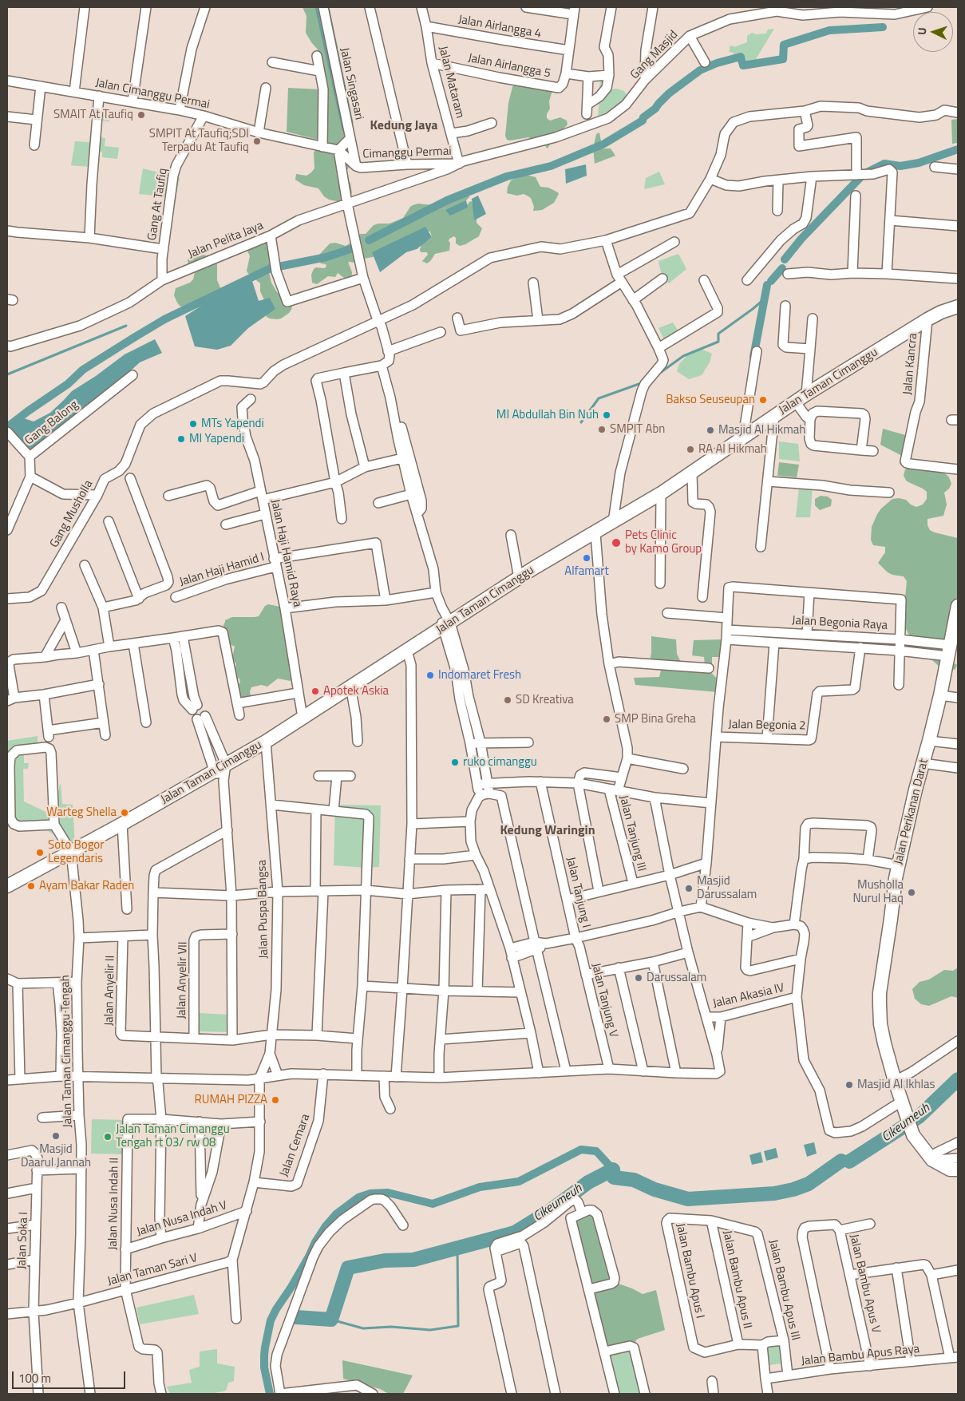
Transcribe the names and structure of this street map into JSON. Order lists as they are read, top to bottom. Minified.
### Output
{"streets":{"street":["Jalan Airlangga 4","Gang Masjid","Jalan Airlangga 5","Jalan Mataram","Jalan Singasari","Jalan Cimanggu Permai","Cimanggu Permai","Gang At Taufiq","Jalan Pelita Jaya","Jalan Kancra","Jalan Taman Cimanggu","Gang Balong","Gang Musholla","Jalan Haji Hamid Raya","Jalan Haji Hamid I","Jalan Begonia Raya","Jalan Begonia 2","Jalan Perikanan Darat","Jalan Tanjung III","Jalan Tanjung I","Jalan Puspa Bangsa","Jalan Anyelir VII","Jalan Anyelir II","Jalan Akasia IV","Jalan Tanjung V","Jalan Taman Cimanggu Tengah","Jalan Cemara","Jalan Nusa Indah II","Jalan Nusa Indah V","Jalan Soka I","Jalan Taman Sari V","Jalan Bambu Apus I","Jalan Bambu Apus II","Jalan Bambu Apus V","Jalan Bambu Apus III","Jalan Bambu Apus Raya"]},"crossings":[["Jalan Airlangga 4","Jalan Mataram"],["Gang Masjid","Jalan Mataram"],["Gang Masjid","Cimanggu Permai"],["Gang Masjid","Jalan Pelita Jaya"],["Jalan Airlangga 5","Jalan Mataram"],["Jalan Mataram","Cimanggu Permai"],["Jalan Mataram","Jalan Pelita Jaya"],["Jalan Singasari","Cimanggu Permai"],["Jalan Cimanggu Permai","Gang At Taufiq"],["Cimanggu Permai","Jalan Pelita Jaya"],["Gang At Taufiq","Jalan Pelita Jaya"],["Jalan Kancra","Jalan Taman Cimanggu"],["Jalan Taman Cimanggu","Jalan Haji Hamid Raya"],["Jalan Taman Cimanggu","Jalan Puspa Bangsa"],["Jalan Taman Cimanggu","Jalan Taman Cimanggu Tengah"],["Jalan Haji Hamid Raya","Jalan Haji Hamid I"],["Jalan Begonia Raya","Jalan Begonia 2"],["Jalan Begonia Raya","Jalan Perikanan Darat"],["Jalan Tanjung I","Jalan Tanjung V"],["Jalan Taman Cimanggu Tengah","Jalan Taman Sari V"],["Jalan Nusa Indah II","Jalan Nusa Indah V"],["Jalan Nusa Indah II","Jalan Taman Sari V"],["Jalan Soka I","Jalan Taman Sari V"],["Jalan Bambu Apus I","Jalan Bambu Apus II"],["Jalan Bambu Apus I","Jalan Bambu Apus III"],["Jalan Bambu Apus II","Jalan Bambu Apus III"],["Jalan Bambu Apus V","Jalan Bambu Apus Raya"],["Jalan Bambu Apus III","Jalan Bambu Apus Raya"]],"districts":["Kedung Jaya","Kedung Waringin"],"water":["Cikeumeuh"],"places":["SMAIT At Taufiq","SMPIT At Taufiq;SDI Terpadu At Taufiq","Bakso Seuseupan","MI Abdullah Bin Nuh","MTs Yapendi","SMPIT Abn","Masjid Al Hikmah","MI Yapendi","RA Al Hikmah","Pets Clinic by Kamo Group","Alfamart","Indomaret Fresh","Apotek Askia","SD Kreativa","SMP Bina Greha","ruko cimanggu","Warteg Shella","Soto Bogor Legendaris","Ayam Bakar Raden","Masjid Darussalam","Musholla Nurul Haq","Darussalam","Masjid Al Ikhlas","RUMAH PIZZA","Masjid Daarul Jannah","Jalan Taman Cimanggu Tengah rt 03/ rw 08"],"scale_bar":"100 m","north":"left"}
